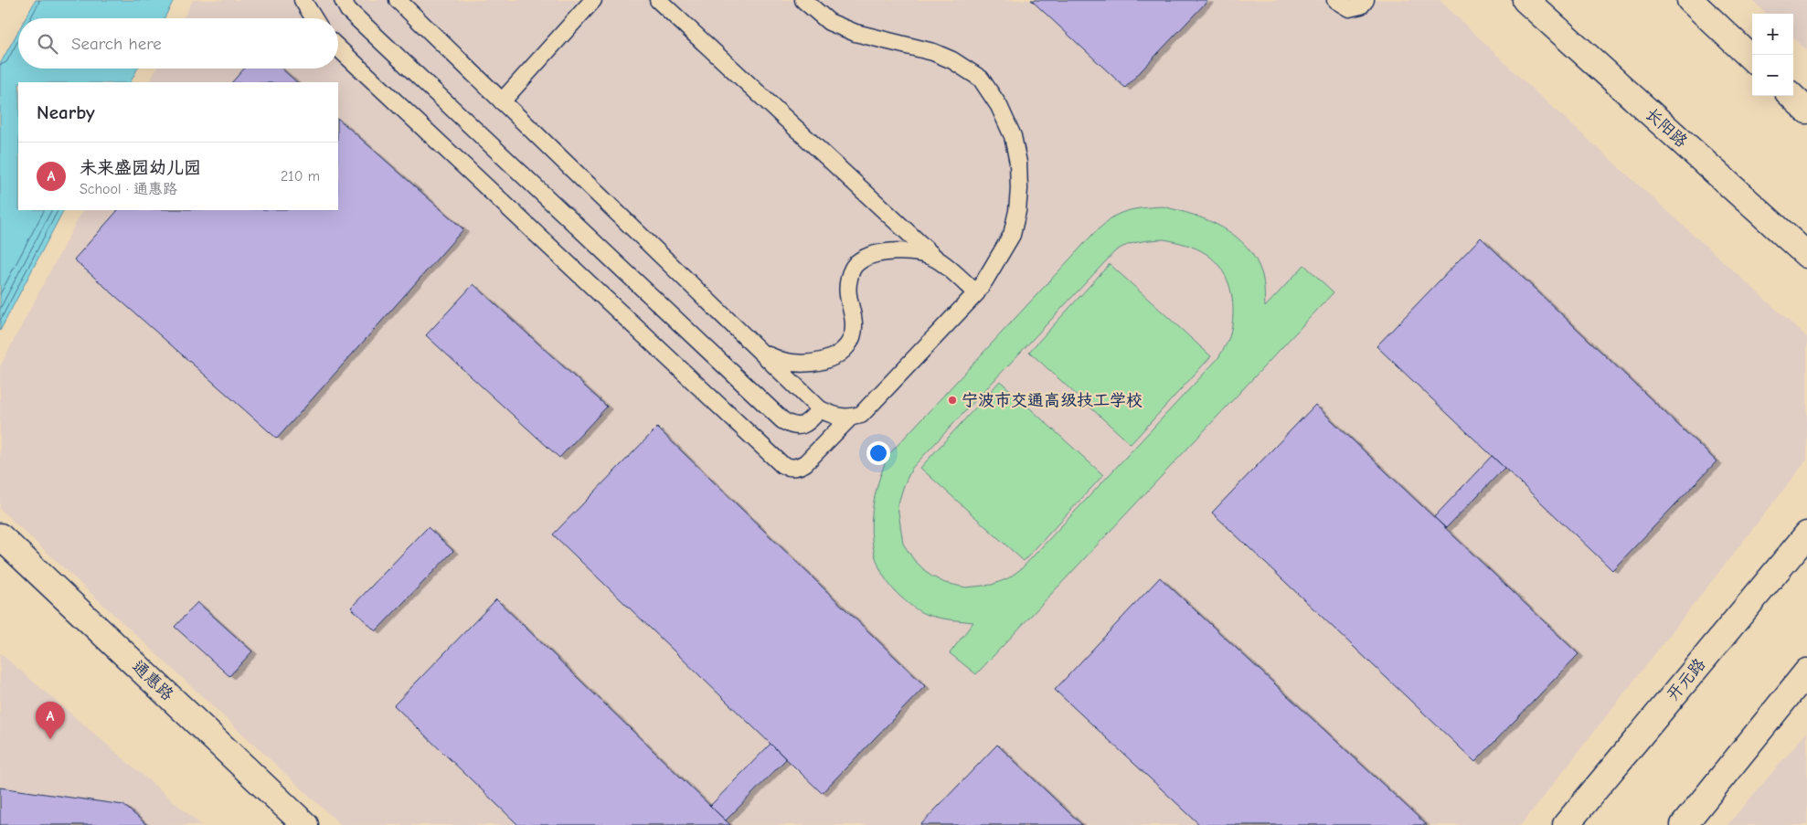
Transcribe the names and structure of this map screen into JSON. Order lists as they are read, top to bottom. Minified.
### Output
{"streets":{"main road":["长阳路","开元路","通惠路"]},"places":["宁波市交通高级技工学校"],"page":{"map_buttons":["+","−"],"search":"Search here","heading":"Nearby","list":[{"mark":"A","name":"未来盛园幼儿园","note":"School · 通惠路","value":"210 m"}],"pins":"A"}}
